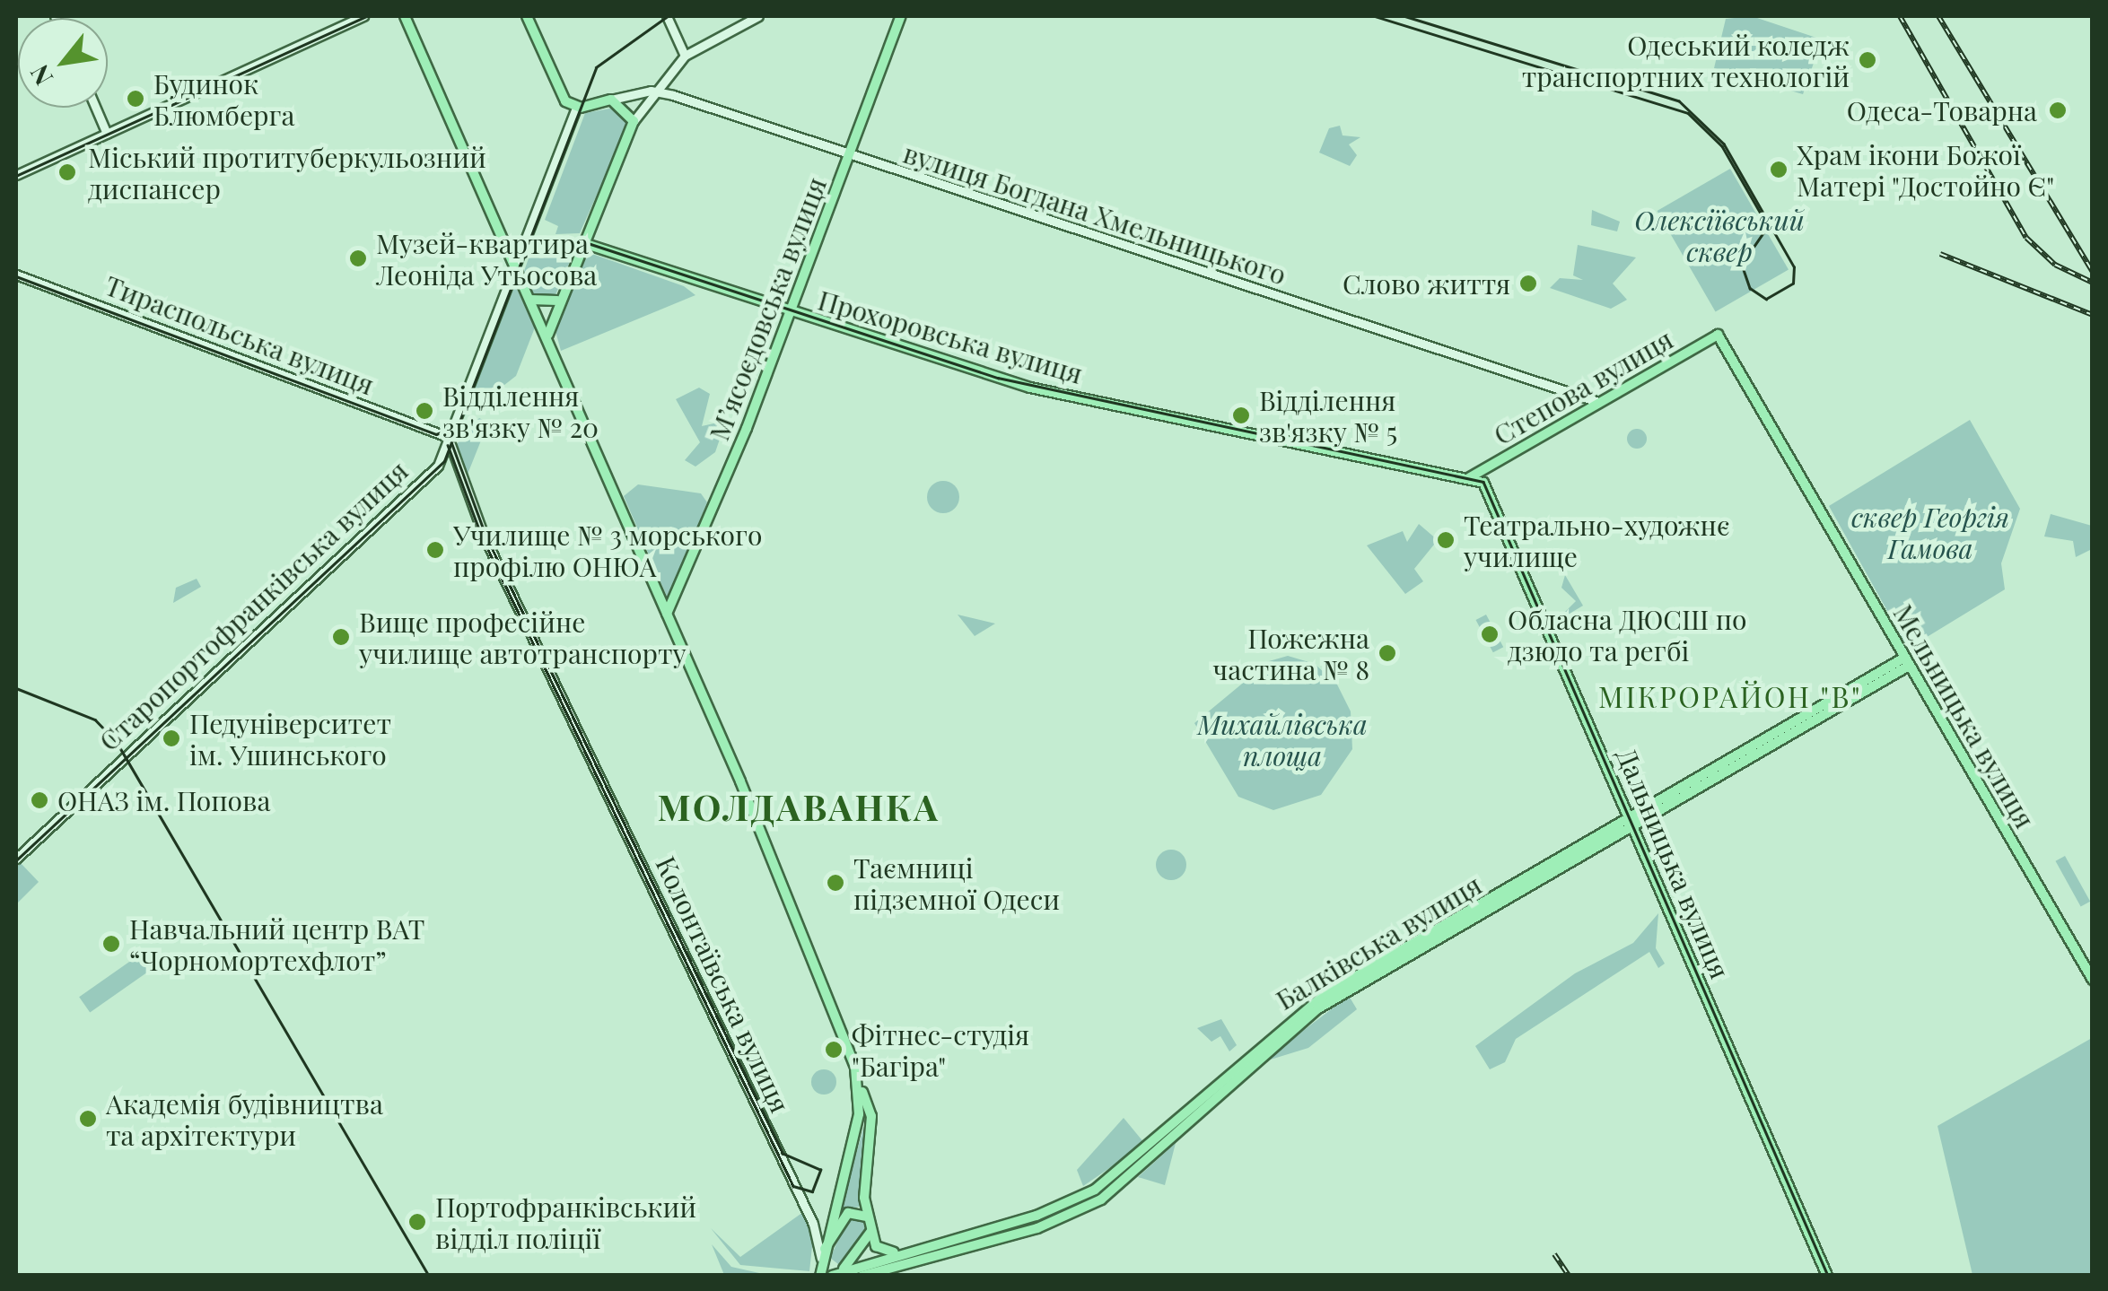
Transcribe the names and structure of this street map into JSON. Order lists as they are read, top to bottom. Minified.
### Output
{"streets":{"main road":["вулиця Богдана Хмельницького","Мʼясоєдовська вулиця","Тираспольська вулиця","Прохоровська вулиця","Степова вулиця","Старопортофранківська вулиця","Мельницька вулиця","Дальницька вулиця","Балківська вулиця","Колонтаївська вулиця"]},"crossings":[["вулиця Богдана Хмельницького","Мʼясоєдовська вулиця"],["вулиця Богдана Хмельницького","Степова вулиця"],["вулиця Богдана Хмельницького","Старопортофранківська вулиця"],["Мʼясоєдовська вулиця","Прохоровська вулиця"],["Тираспольська вулиця","Старопортофранківська вулиця"],["Тираспольська вулиця","Колонтаївська вулиця"],["Прохоровська вулиця","Степова вулиця"],["Степова вулиця","Мельницька вулиця"],["Старопортофранківська вулиця","Колонтаївська вулиця"],["Мельницька вулиця","Балківська вулиця"],["Дальницька вулиця","Балківська вулиця"]],"districts":["МІКРОРАЙОН \"В\"","МОЛДАВАНКА"],"parks":["Олексіївський сквер","сквер Георгія Гамова","Михайлівська площа"],"places":["Одеський коледж транспортних технологій","Будинок Блюмберга","Одеса-Товарна","Храм ікони Божої Матері \"Достойно Є\"","Міський протитуберкульозний диспансер","Музей-квартира Леоніда Утьосова","Слово життя","Відділення зв'язку № 20","Відділення зв'язку № 5","Театрально-художнє училище","Училище № 3 морського профілю ОНЮА","Обласна ДЮСШ по дзюдо та регбі","Вище професійне училище автотранспорту","Пожежна частина № 8","Педуніверситет ім. Ушинського","ОНАЗ ім. Попова","Таємниці підземної Одеси","Навчальний центр ВАТ “Чорномортехфлот”","Фітнес-студія \"Багіра\"","Академія будівництва та архітектури","Портофранківський відділ поліції"],"north":"bottom left"}
